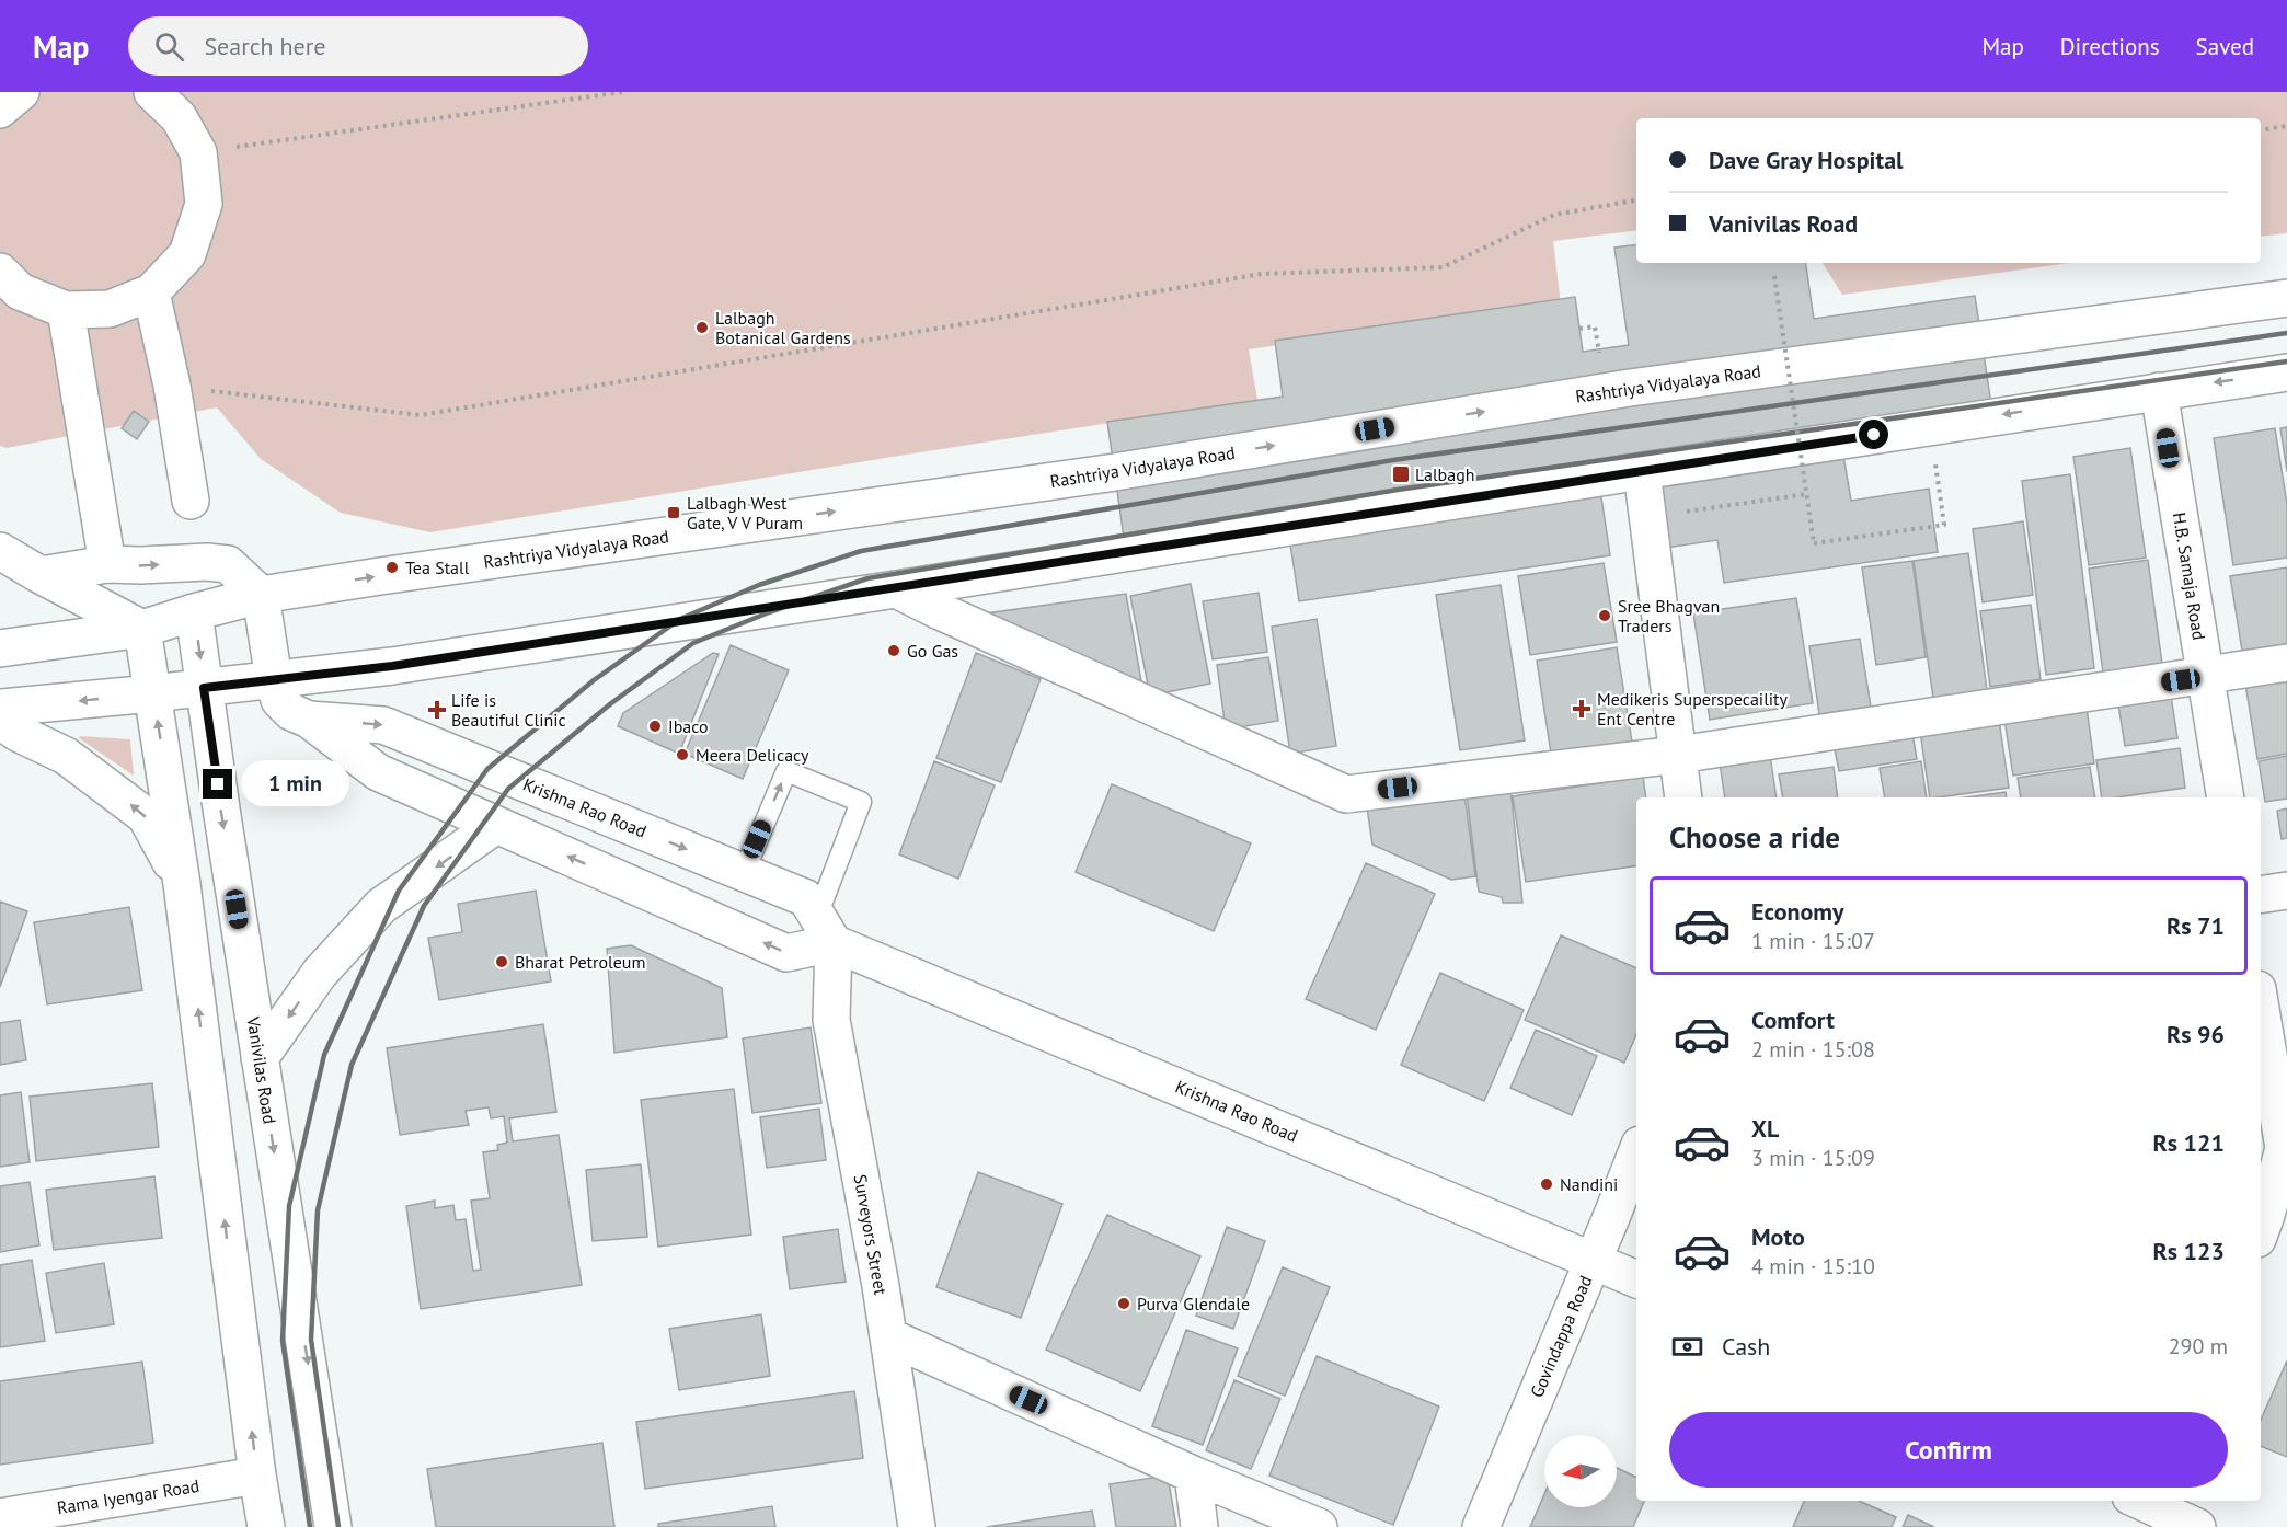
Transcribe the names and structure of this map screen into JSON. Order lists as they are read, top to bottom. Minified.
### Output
{"streets":{"main road":["Rashtriya Vidyalaya Road","H.B. Samaja Road","Krishna Rao Road","Vanivilas Road","Surveyors Street","Govindappa Road","Rama Iyengar Road"]},"crossings":[["Rashtriya Vidyalaya Road","Krishna Rao Road"],["Rashtriya Vidyalaya Road","Vanivilas Road"],["Krishna Rao Road","Surveyors Street"],["Krishna Rao Road","Govindappa Road"]],"places":{"other":["Lalbagh Botanical Gardens","Tea Stall","Sree Bhagvan Traders","Go Gas","Ibaco","Meera Delicacy","Bharat Petroleum","Nandini","Purva Glendale"],"transit":["Lalbagh","Lalbagh West Gate, V V Puram"],"health":["Medikeris Superspecaility Ent Centre","Life is Beautiful Clinic"]},"north":"left","page":{"header":"Map","search":"Search here","nav":["Map","Directions","Saved"],"banner":["Dave Gray Hospital","Vanivilas Road"],"bubble":"1 min","heading":"Choose a ride","list":[{"name":"Economy","note":"1 min · 15:07","value":"Rs 71"},{"name":"Comfort","note":"2 min · 15:08","value":"Rs 96"},{"name":"XL","note":"3 min · 15:09","value":"Rs 121"},{"name":"Moto","note":"4 min · 15:10","value":"Rs 123"}],"pay":["Cash","290 m"],"buttons":"Confirm"}}
